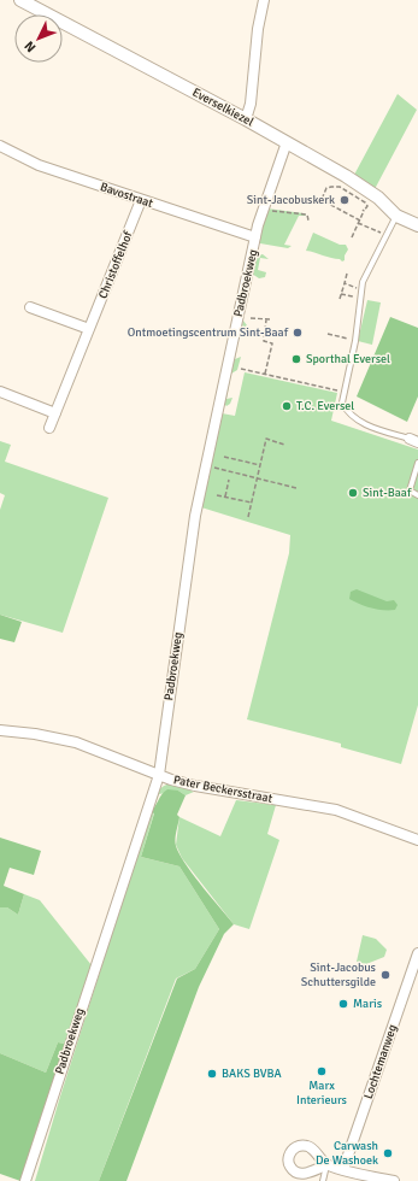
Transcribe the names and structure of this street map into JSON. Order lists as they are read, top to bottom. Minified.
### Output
{"streets":{"street":["Everselkiezel","Bavostraat","Christoffelhof","Padbroekweg","Pater Beckersstraat","Lochtemanweg"]},"crossings":[["Everselkiezel","Padbroekweg"],["Bavostraat","Christoffelhof"],["Bavostraat","Padbroekweg"],["Padbroekweg","Pater Beckersstraat"]],"places":["Sint-Jacobuskerk","Ontmoetingscentrum Sint-Baaf","Sporthal Eversel","T.C. Eversel","Sint-Baaf","Sint-Jacobus Schuttersgilde","Maris","Marx Interieurs","BAKS BVBA","Carwash De Washoek"],"north":"bottom left"}
